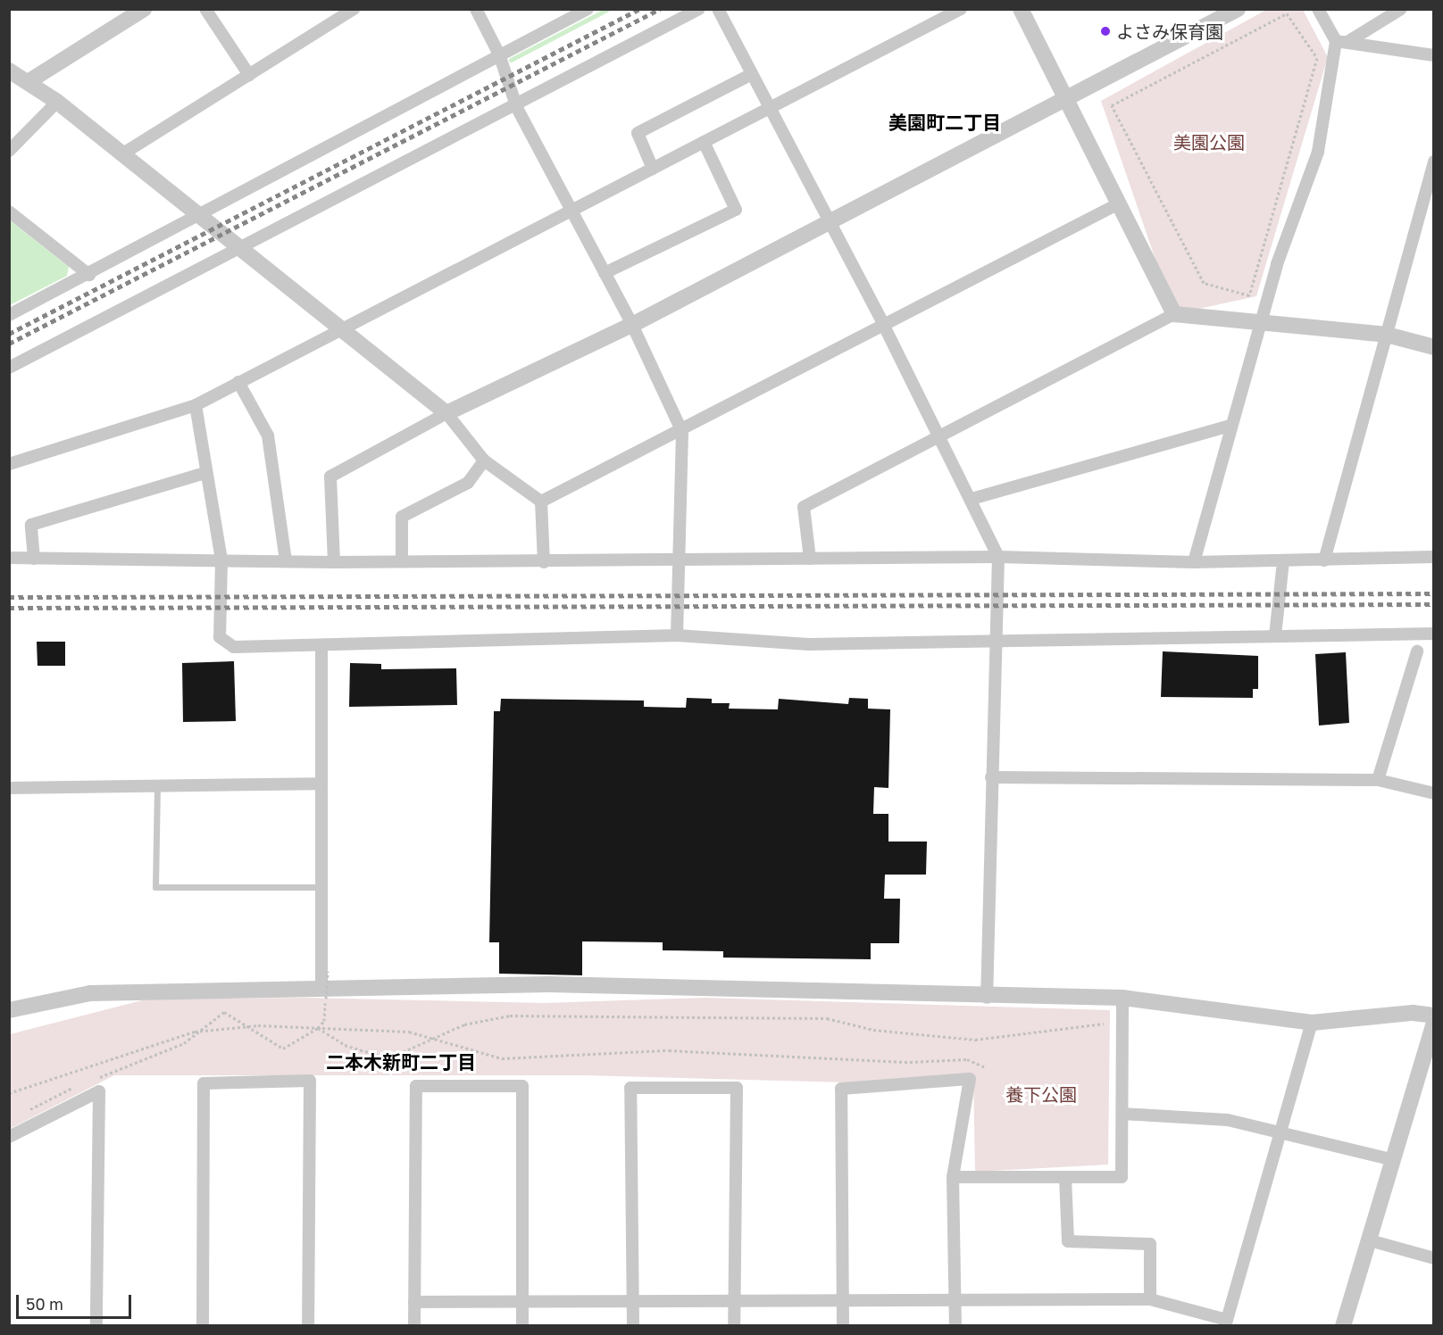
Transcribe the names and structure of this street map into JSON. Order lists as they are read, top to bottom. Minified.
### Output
{"districts":["美園町二丁目","二本木新町二丁目"],"parks":["美園公園","養下公園"],"places":["よさみ保育園"],"scale_bar":"50 m"}
